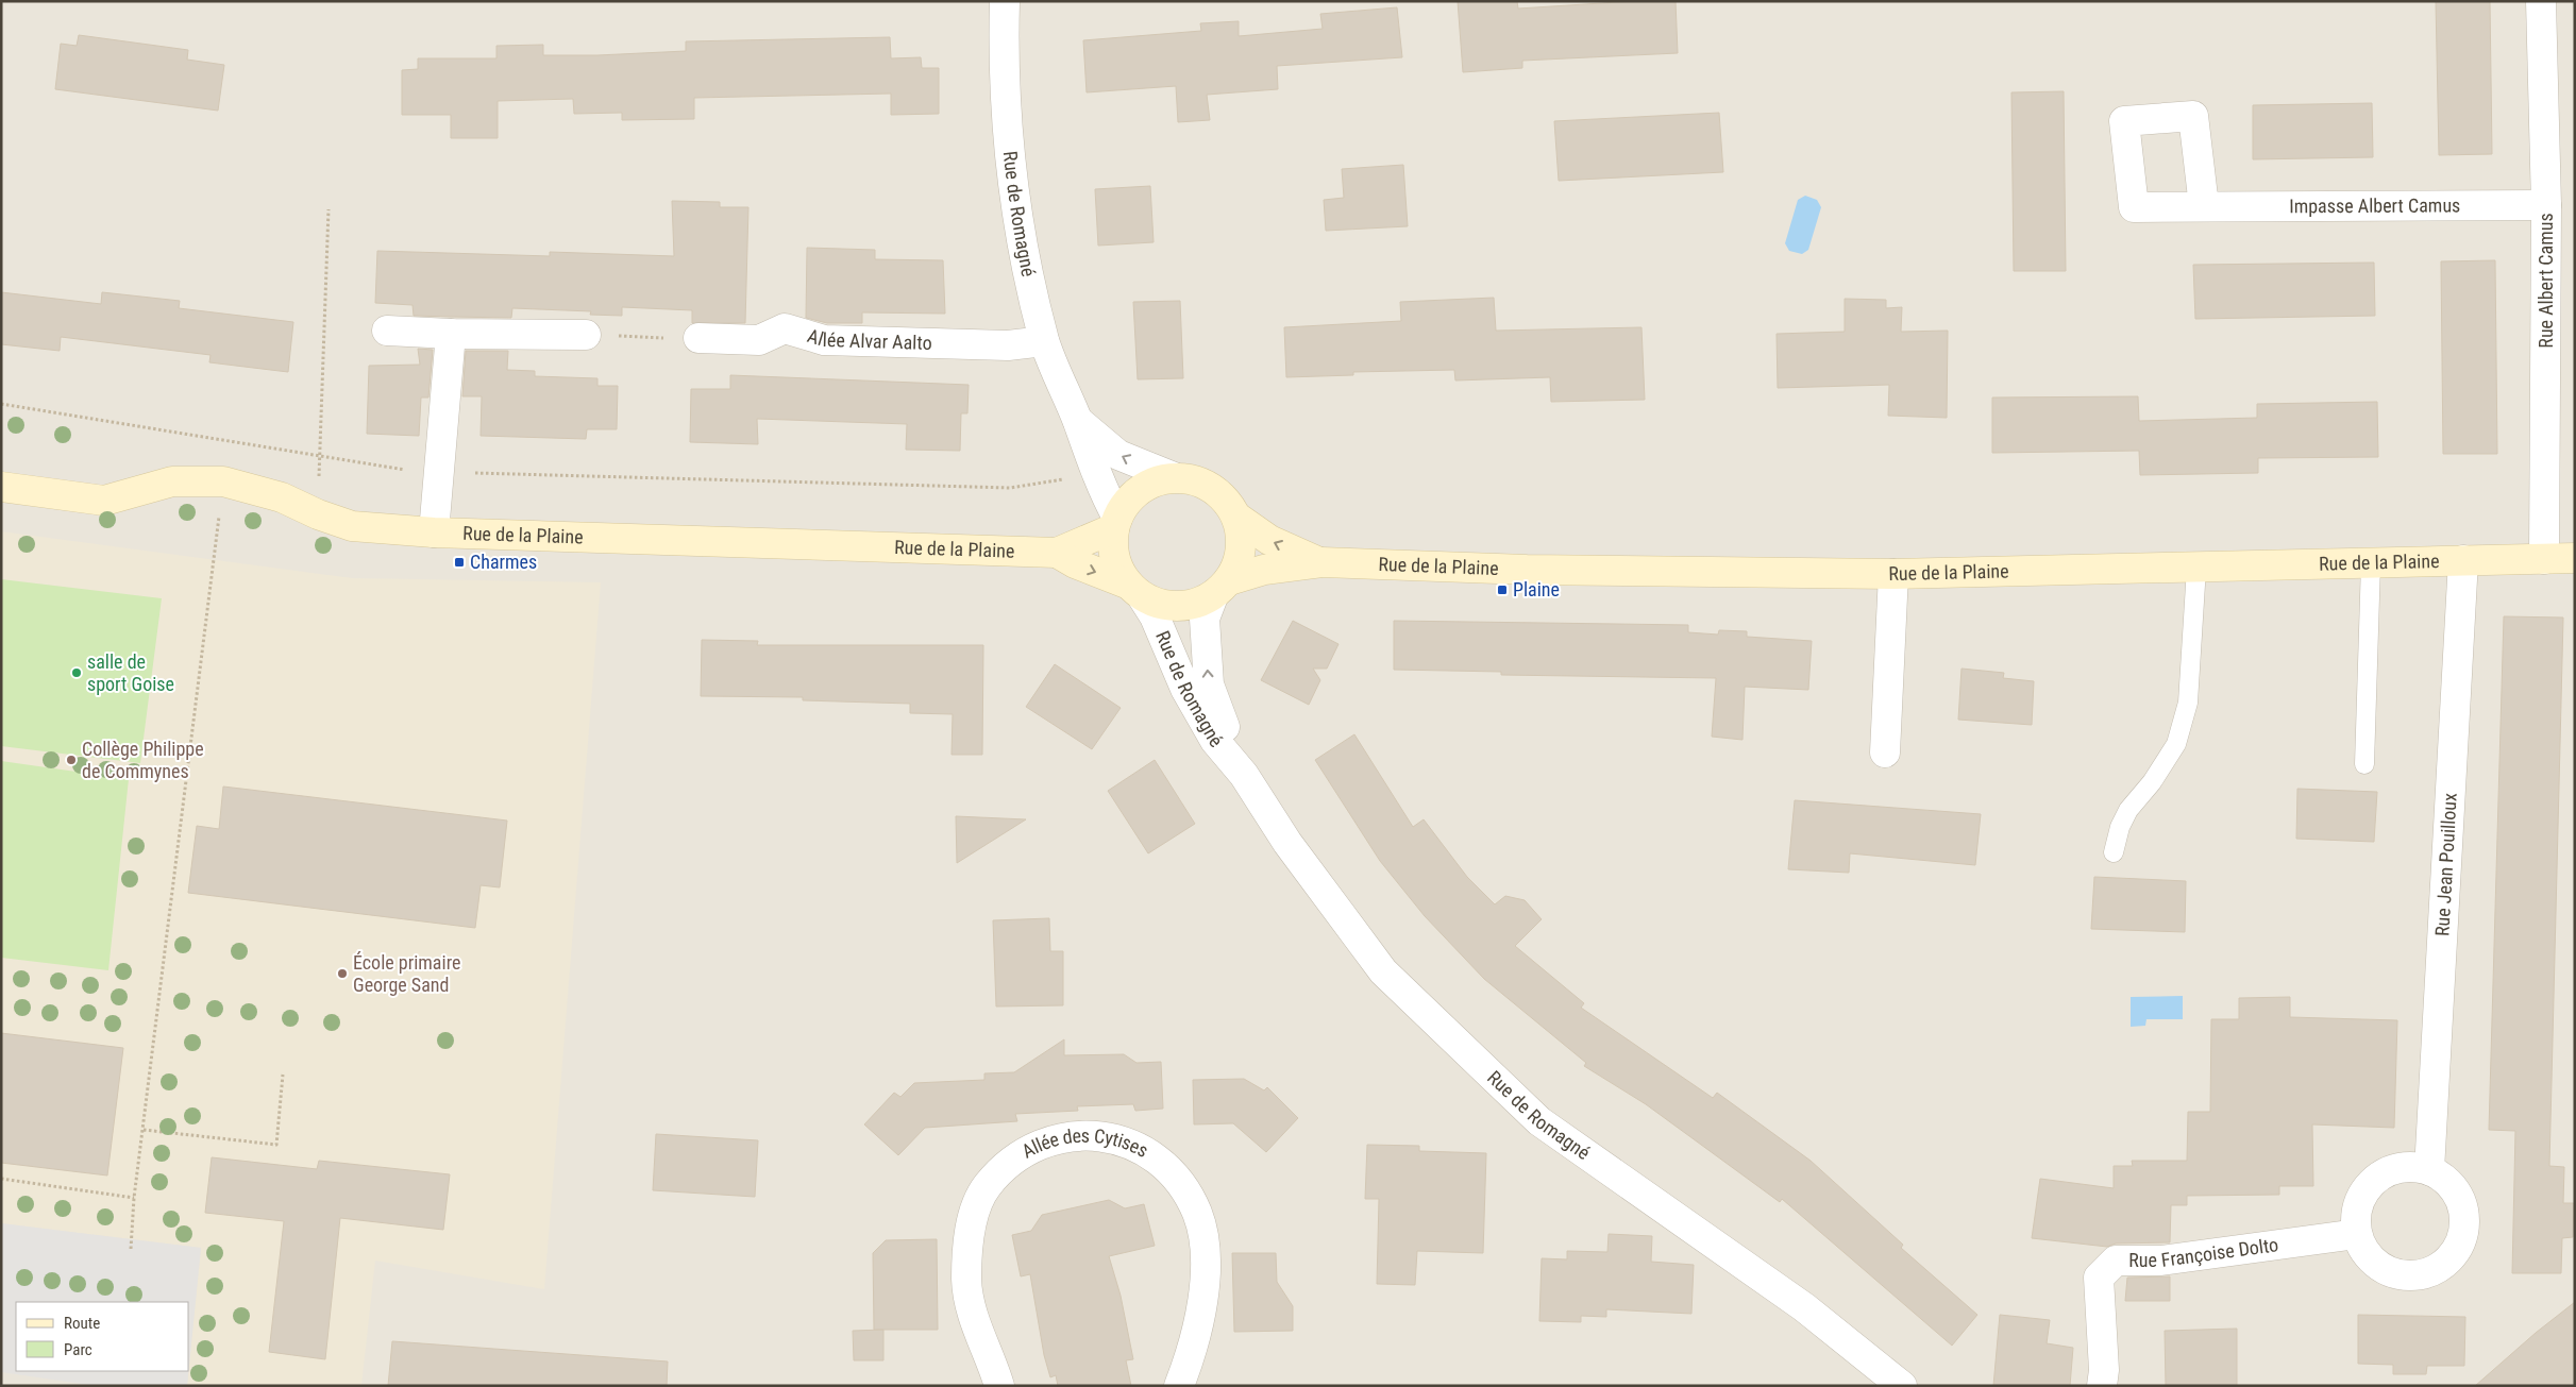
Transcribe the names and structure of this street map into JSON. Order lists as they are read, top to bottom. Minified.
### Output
{"streets":{"street":["Impasse Albert Camus","Rue de Romagné","Rue Albert Camus","Allée Alvar Aalto","Rue de la Plaine","Rue Jean Pouilloux","Allée des Cytises","Rue Françoise Dolto"]},"crossings":[["Impasse Albert Camus","Rue Albert Camus"],["Rue de Romagné","Allée Alvar Aalto"],["Rue de Romagné","Rue de la Plaine"],["Rue Albert Camus","Rue de la Plaine"],["Rue de la Plaine","Rue Jean Pouilloux"],["Rue Jean Pouilloux","Rue Françoise Dolto"]],"places":{"transit":["Charmes","Plaine"],"other":["salle de sport Goise","Collège Philippe de Commynes","École primaire George Sand"]},"legend":["Route","Parc"]}
